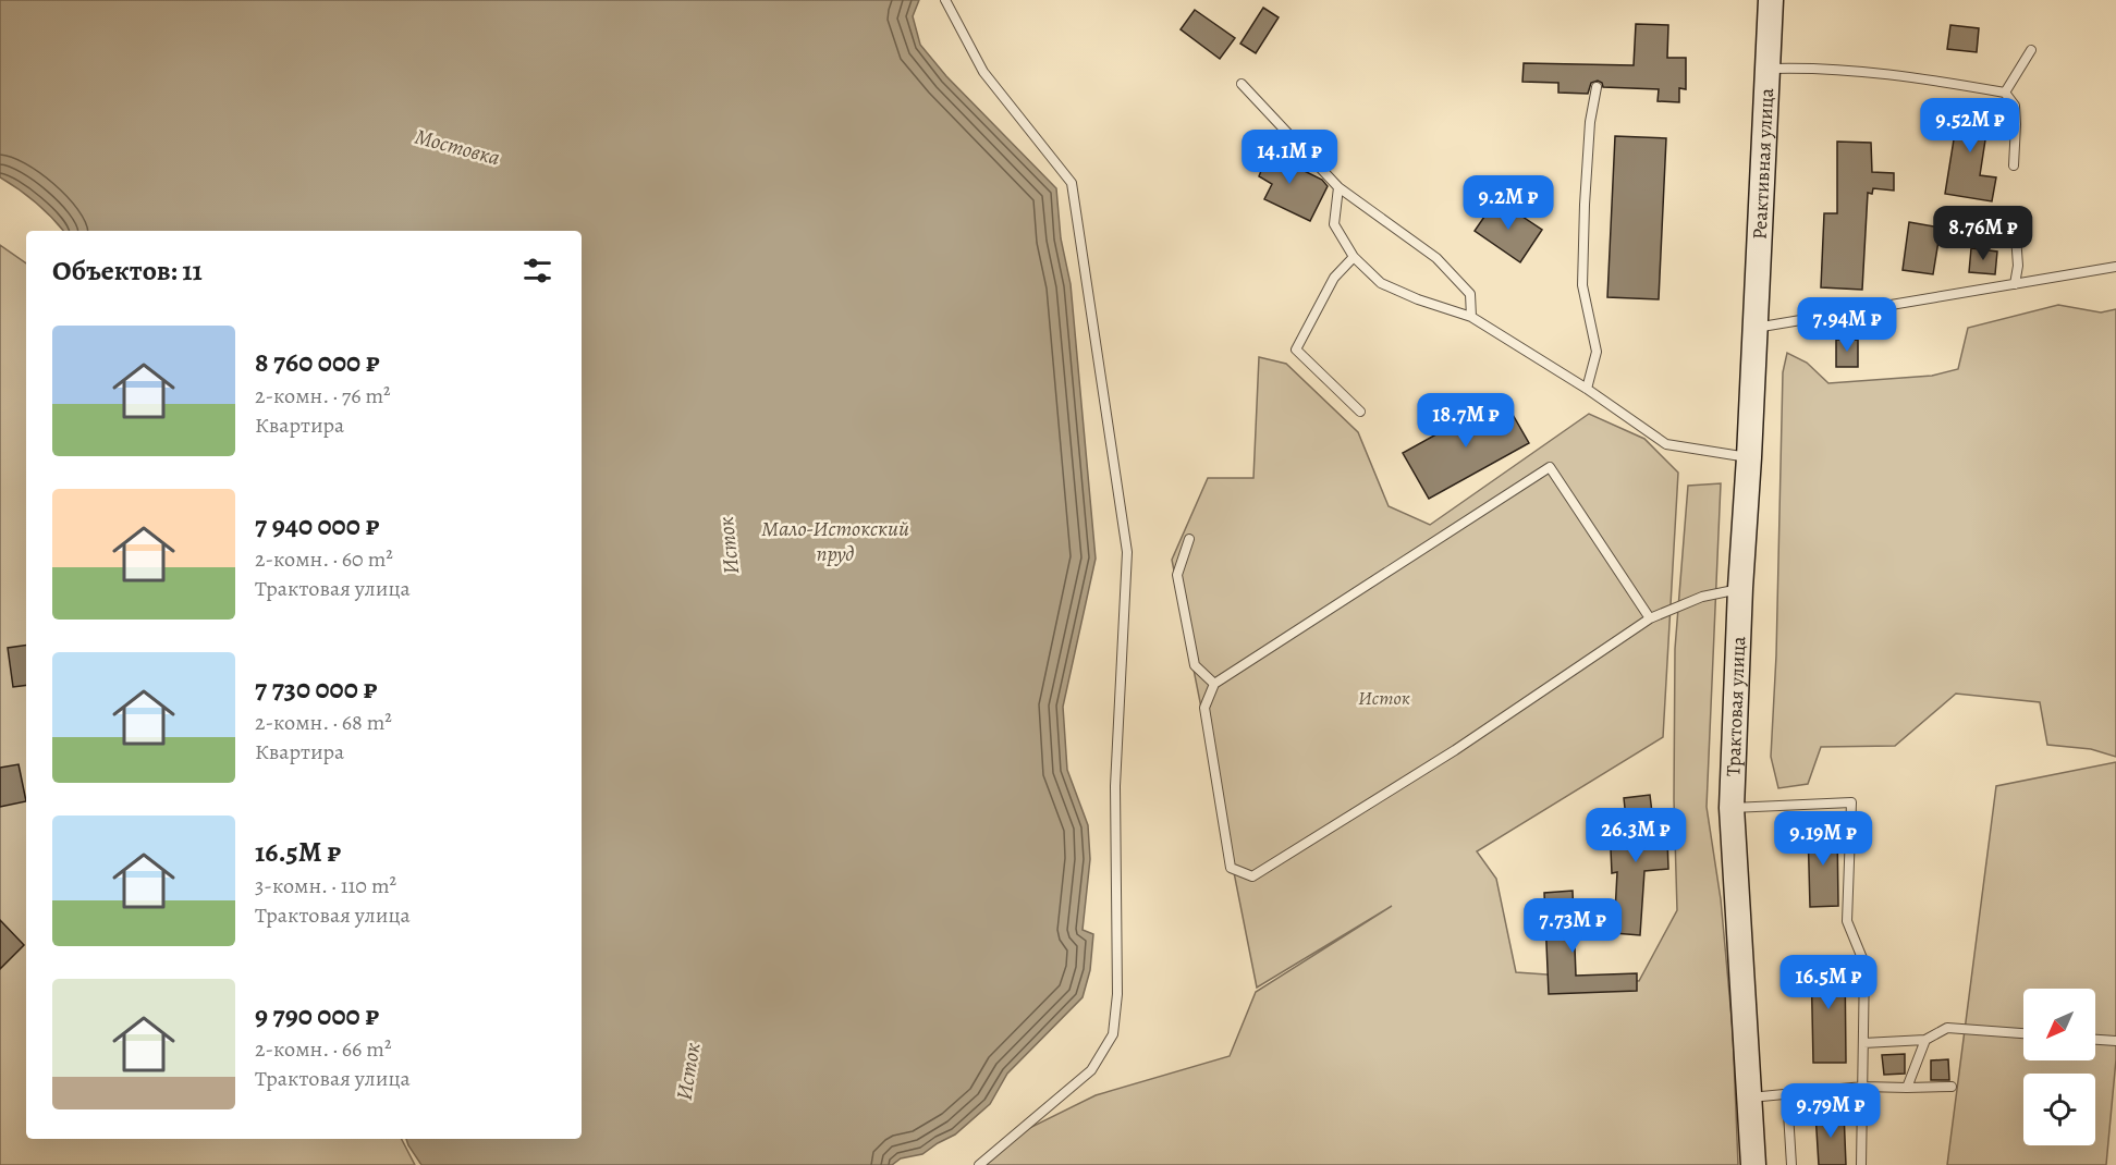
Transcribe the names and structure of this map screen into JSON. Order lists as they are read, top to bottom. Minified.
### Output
{"streets":{"main road":["Реактивная улица","Трактовая улица"]},"crossings":[["Реактивная улица","Трактовая улица"]],"water":["Мостовка","Мало-Истокский пруд","Исток"],"parks":["Исток"],"north":"bottom left","page":{"price":["9.52M ₽","14.1M ₽","9.2M ₽","8.76M ₽","7.94M ₽","18.7M ₽","26.3M ₽","9.19M ₽","7.73M ₽","16.5M ₽","9.79M ₽"],"heading":"Объектов: 11","list":[{"name":"8 760 000 ₽","note":"2-комн. · 76 m² · Квартира"},{"name":"7 940 000 ₽","note":"2-комн. · 60 m² · Трактовая улица"},{"name":"7 730 000 ₽","note":"2-комн. · 68 m² · Квартира"},{"name":"16.5M ₽","note":"3-комн. · 110 m² · Трактовая улица"},{"name":"9 790 000 ₽","note":"2-комн. · 66 m² · Трактовая улица"}]}}
